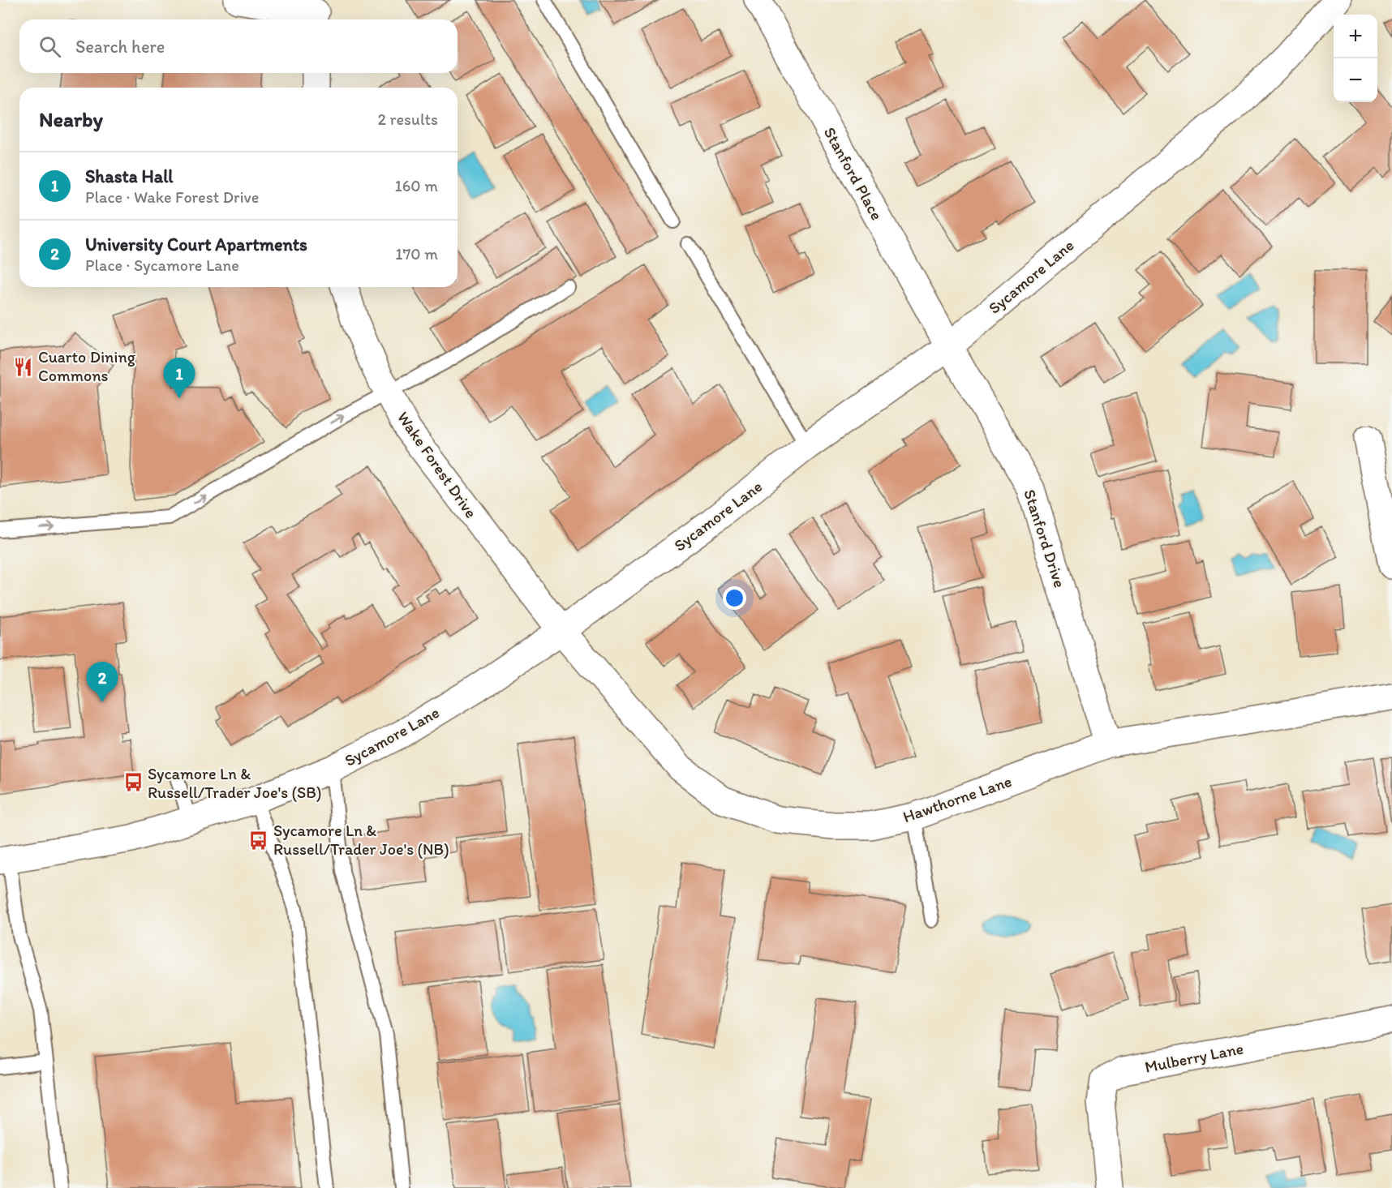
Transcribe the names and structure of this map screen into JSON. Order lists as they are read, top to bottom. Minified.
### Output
{"streets":{"street":["Stanford Place","Sycamore Lane","Wake Forest Drive","Stanford Drive","Hawthorne Lane","Mulberry Lane"]},"crossings":[["Stanford Place","Sycamore Lane"],["Stanford Place","Stanford Drive"],["Sycamore Lane","Wake Forest Drive"],["Sycamore Lane","Stanford Drive"],["Sycamore Lane","Hawthorne Lane"],["Wake Forest Drive","Hawthorne Lane"],["Stanford Drive","Hawthorne Lane"]],"places":{"restaurant":["Cuarto Dining Commons"],"bus stop":["Sycamore Ln & Russell/Trader Joe's (SB)","Sycamore Ln & Russell/Trader Joe's (NB)"]},"page":{"map_buttons":["+","−"],"search":"Search here","heading":["Nearby","2 results"],"list":[{"mark":"1","name":"Shasta Hall","note":"Place · Wake Forest Drive","value":"160 m"},{"mark":"2","name":"University Court Apartments","note":"Place · Sycamore Lane","value":"170 m"}],"pins":["1","2"]}}
